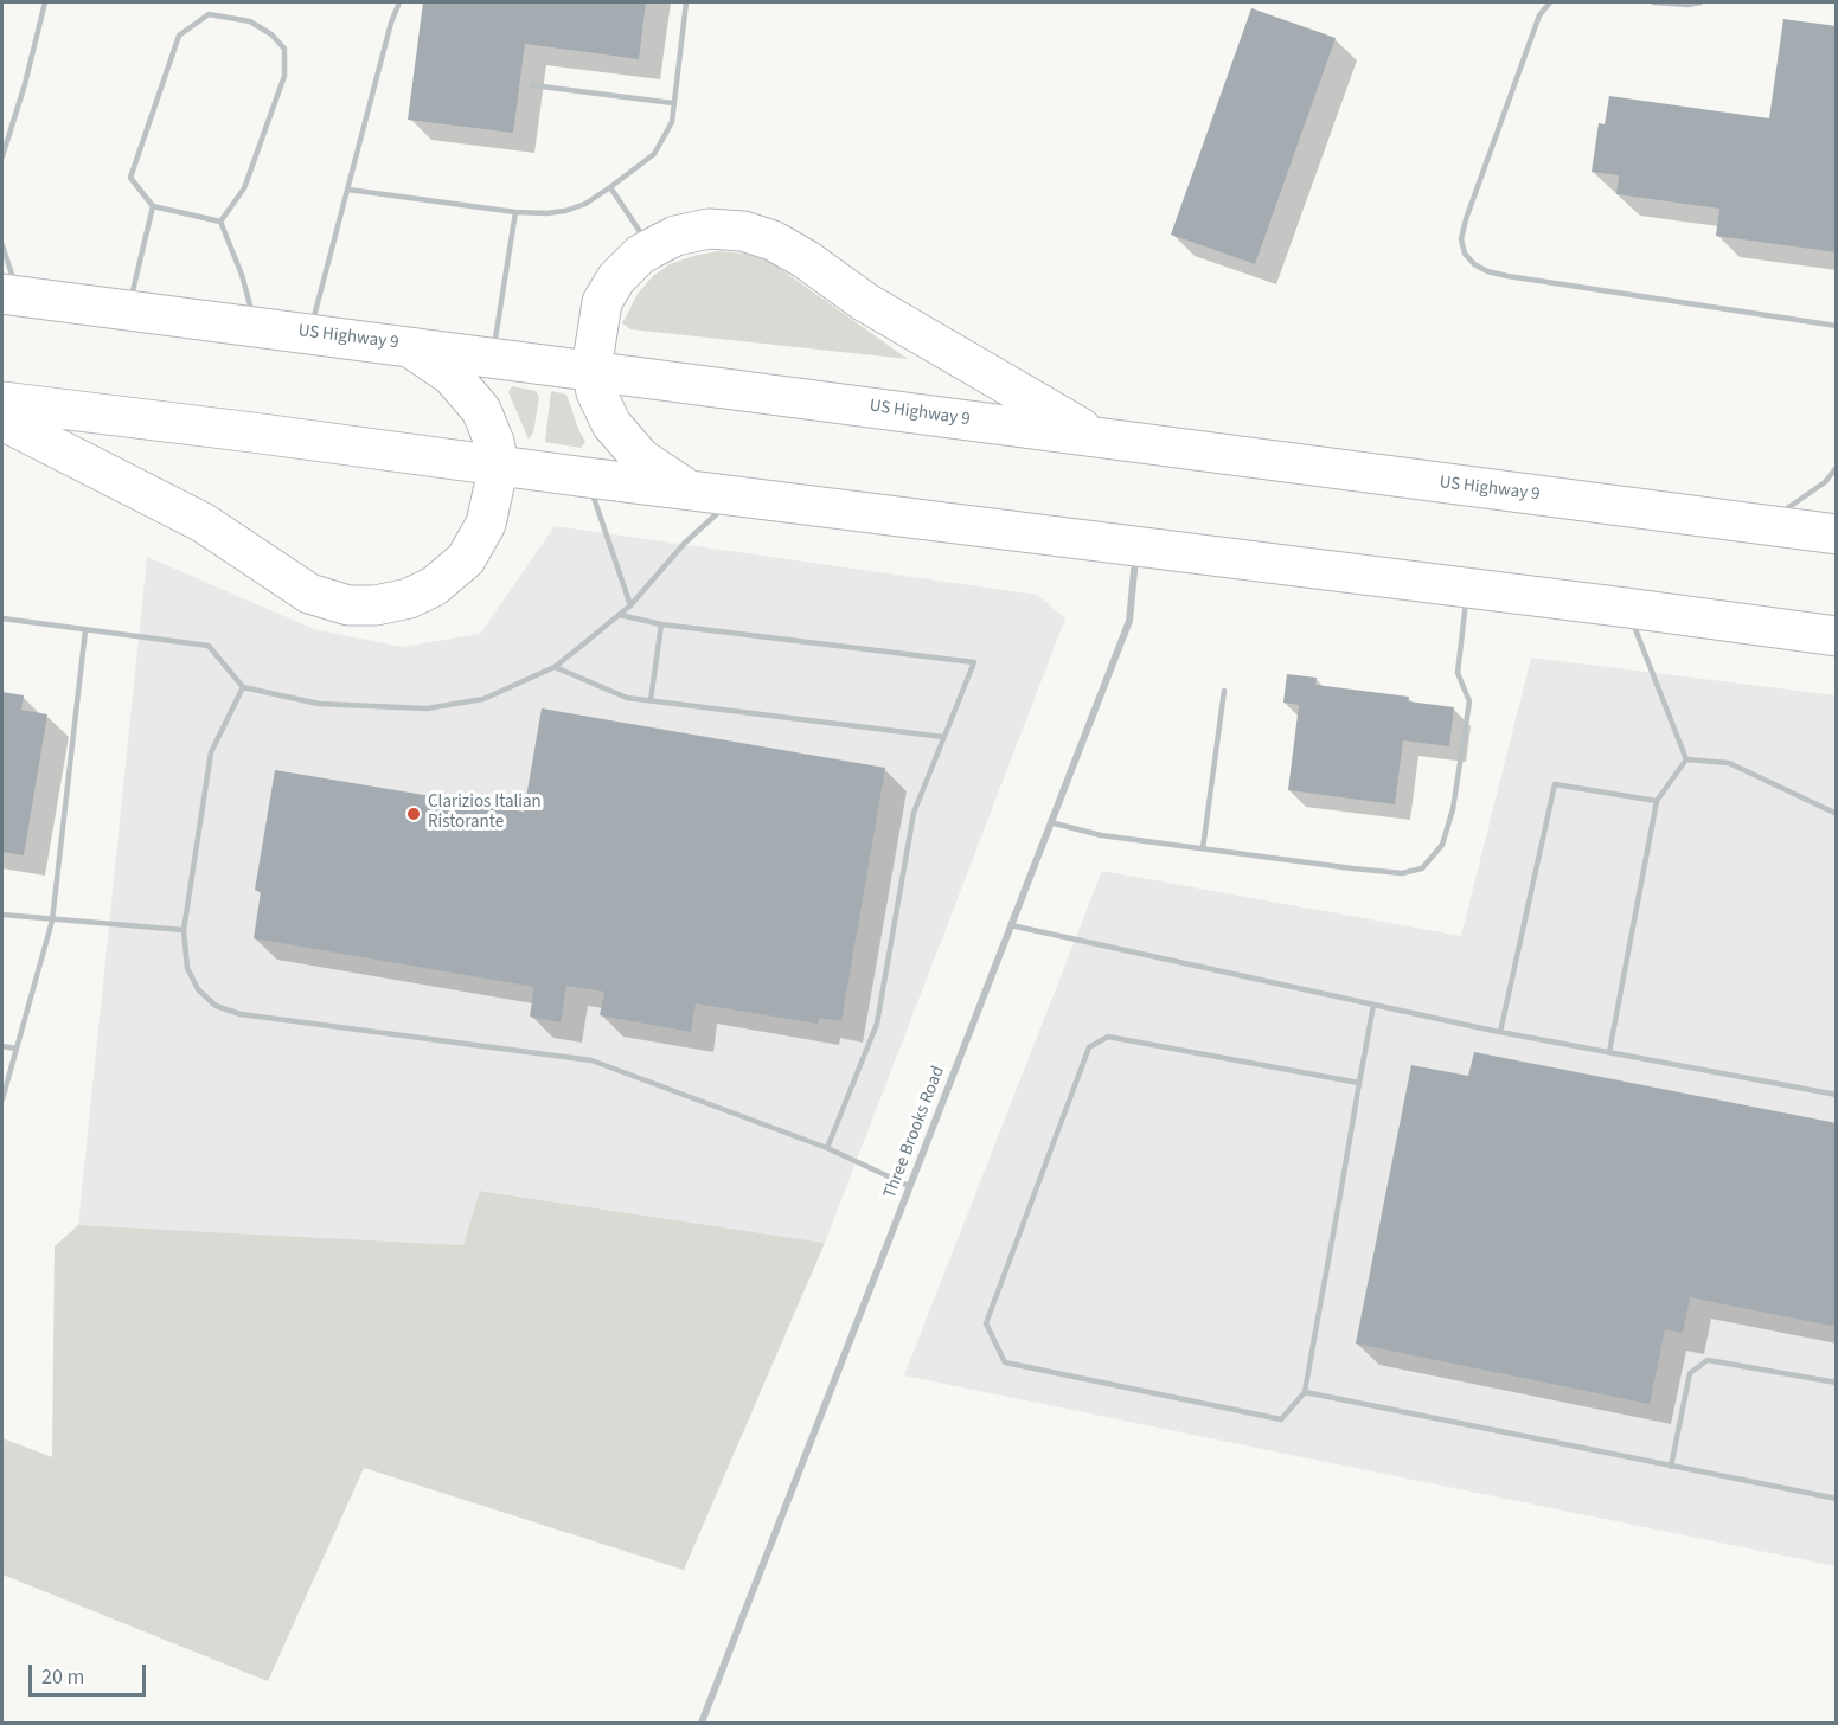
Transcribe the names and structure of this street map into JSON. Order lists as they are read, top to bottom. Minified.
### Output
{"streets":{"highway":["US Highway 9"],"street":["Three Brooks Road"]},"places":["Clarizios Italian Ristorante"],"scale_bar":"20 m"}
